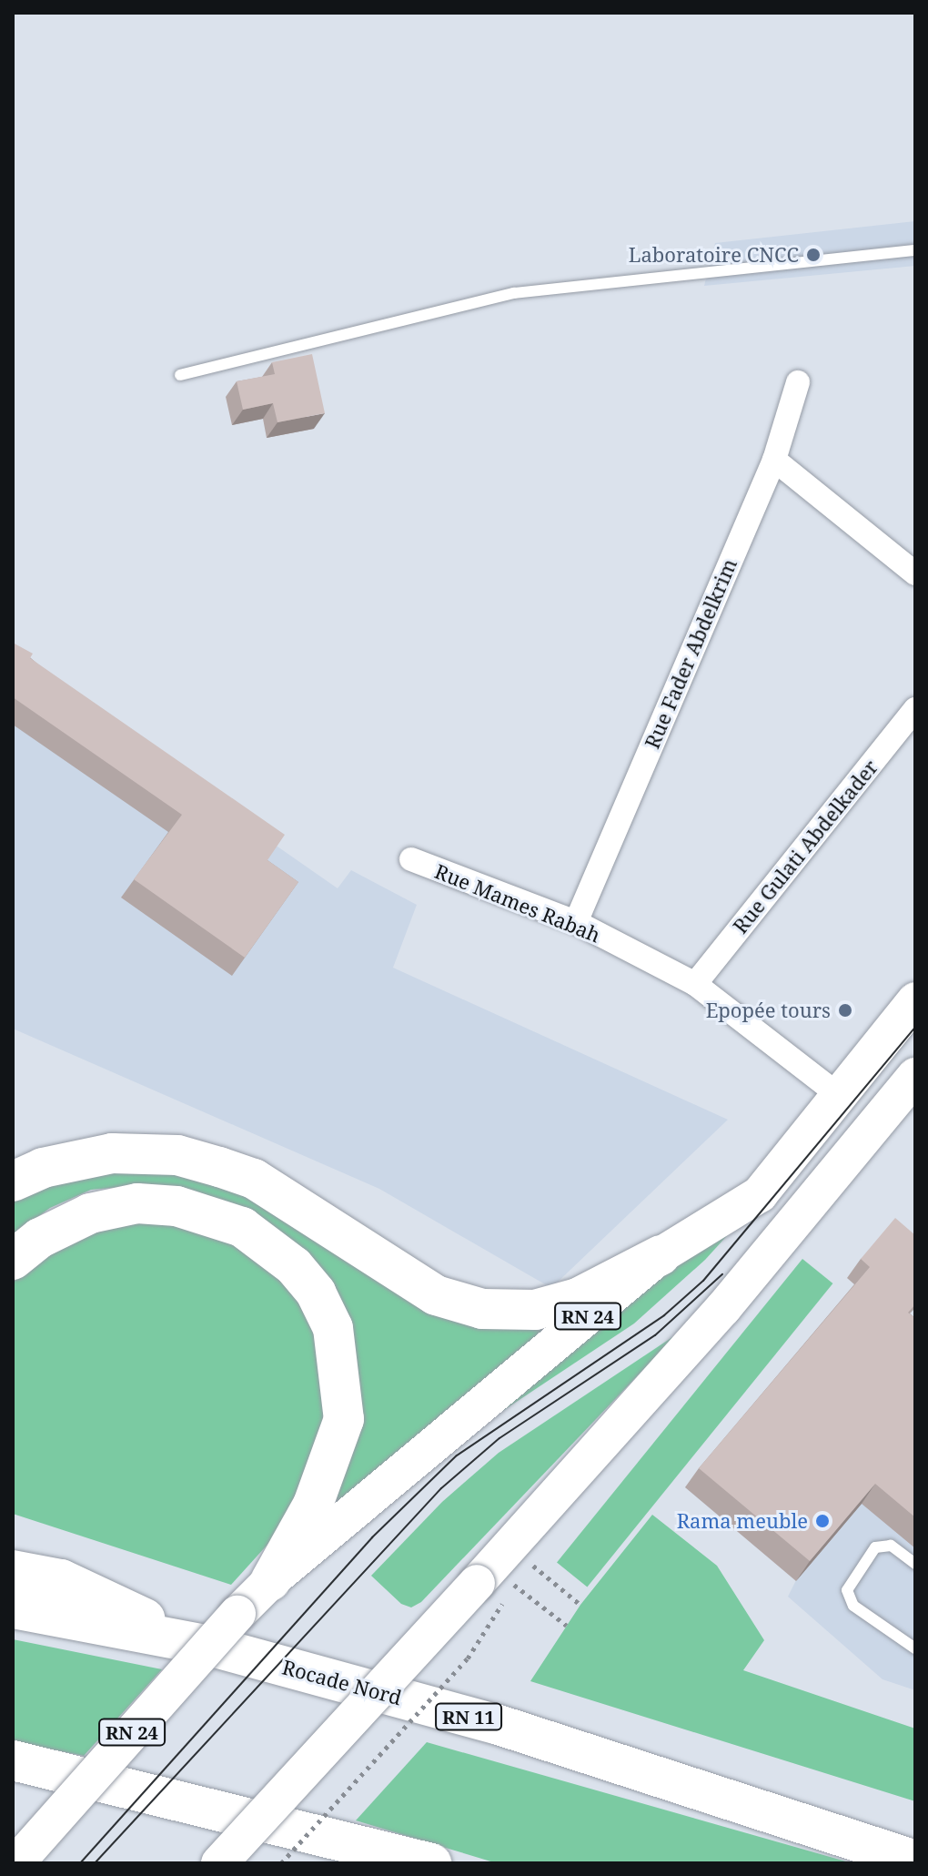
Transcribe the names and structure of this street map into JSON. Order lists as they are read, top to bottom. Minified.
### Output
{"streets":{"highway":["Rocade Nord","RN 11"],"main road":["RN 24"],"street":["Rue Fader Abdelkrim","Rue Gulati Abdelkader","Rue Mames Rabah"]},"crossings":[["Rue Fader Abdelkrim","Rue Mames Rabah"],["Rue Gulati Abdelkader","Rue Mames Rabah"],["Rue Mames Rabah","RN 24"]],"places":["Laboratoire CNCC","Epopée tours","Rama meuble"]}
